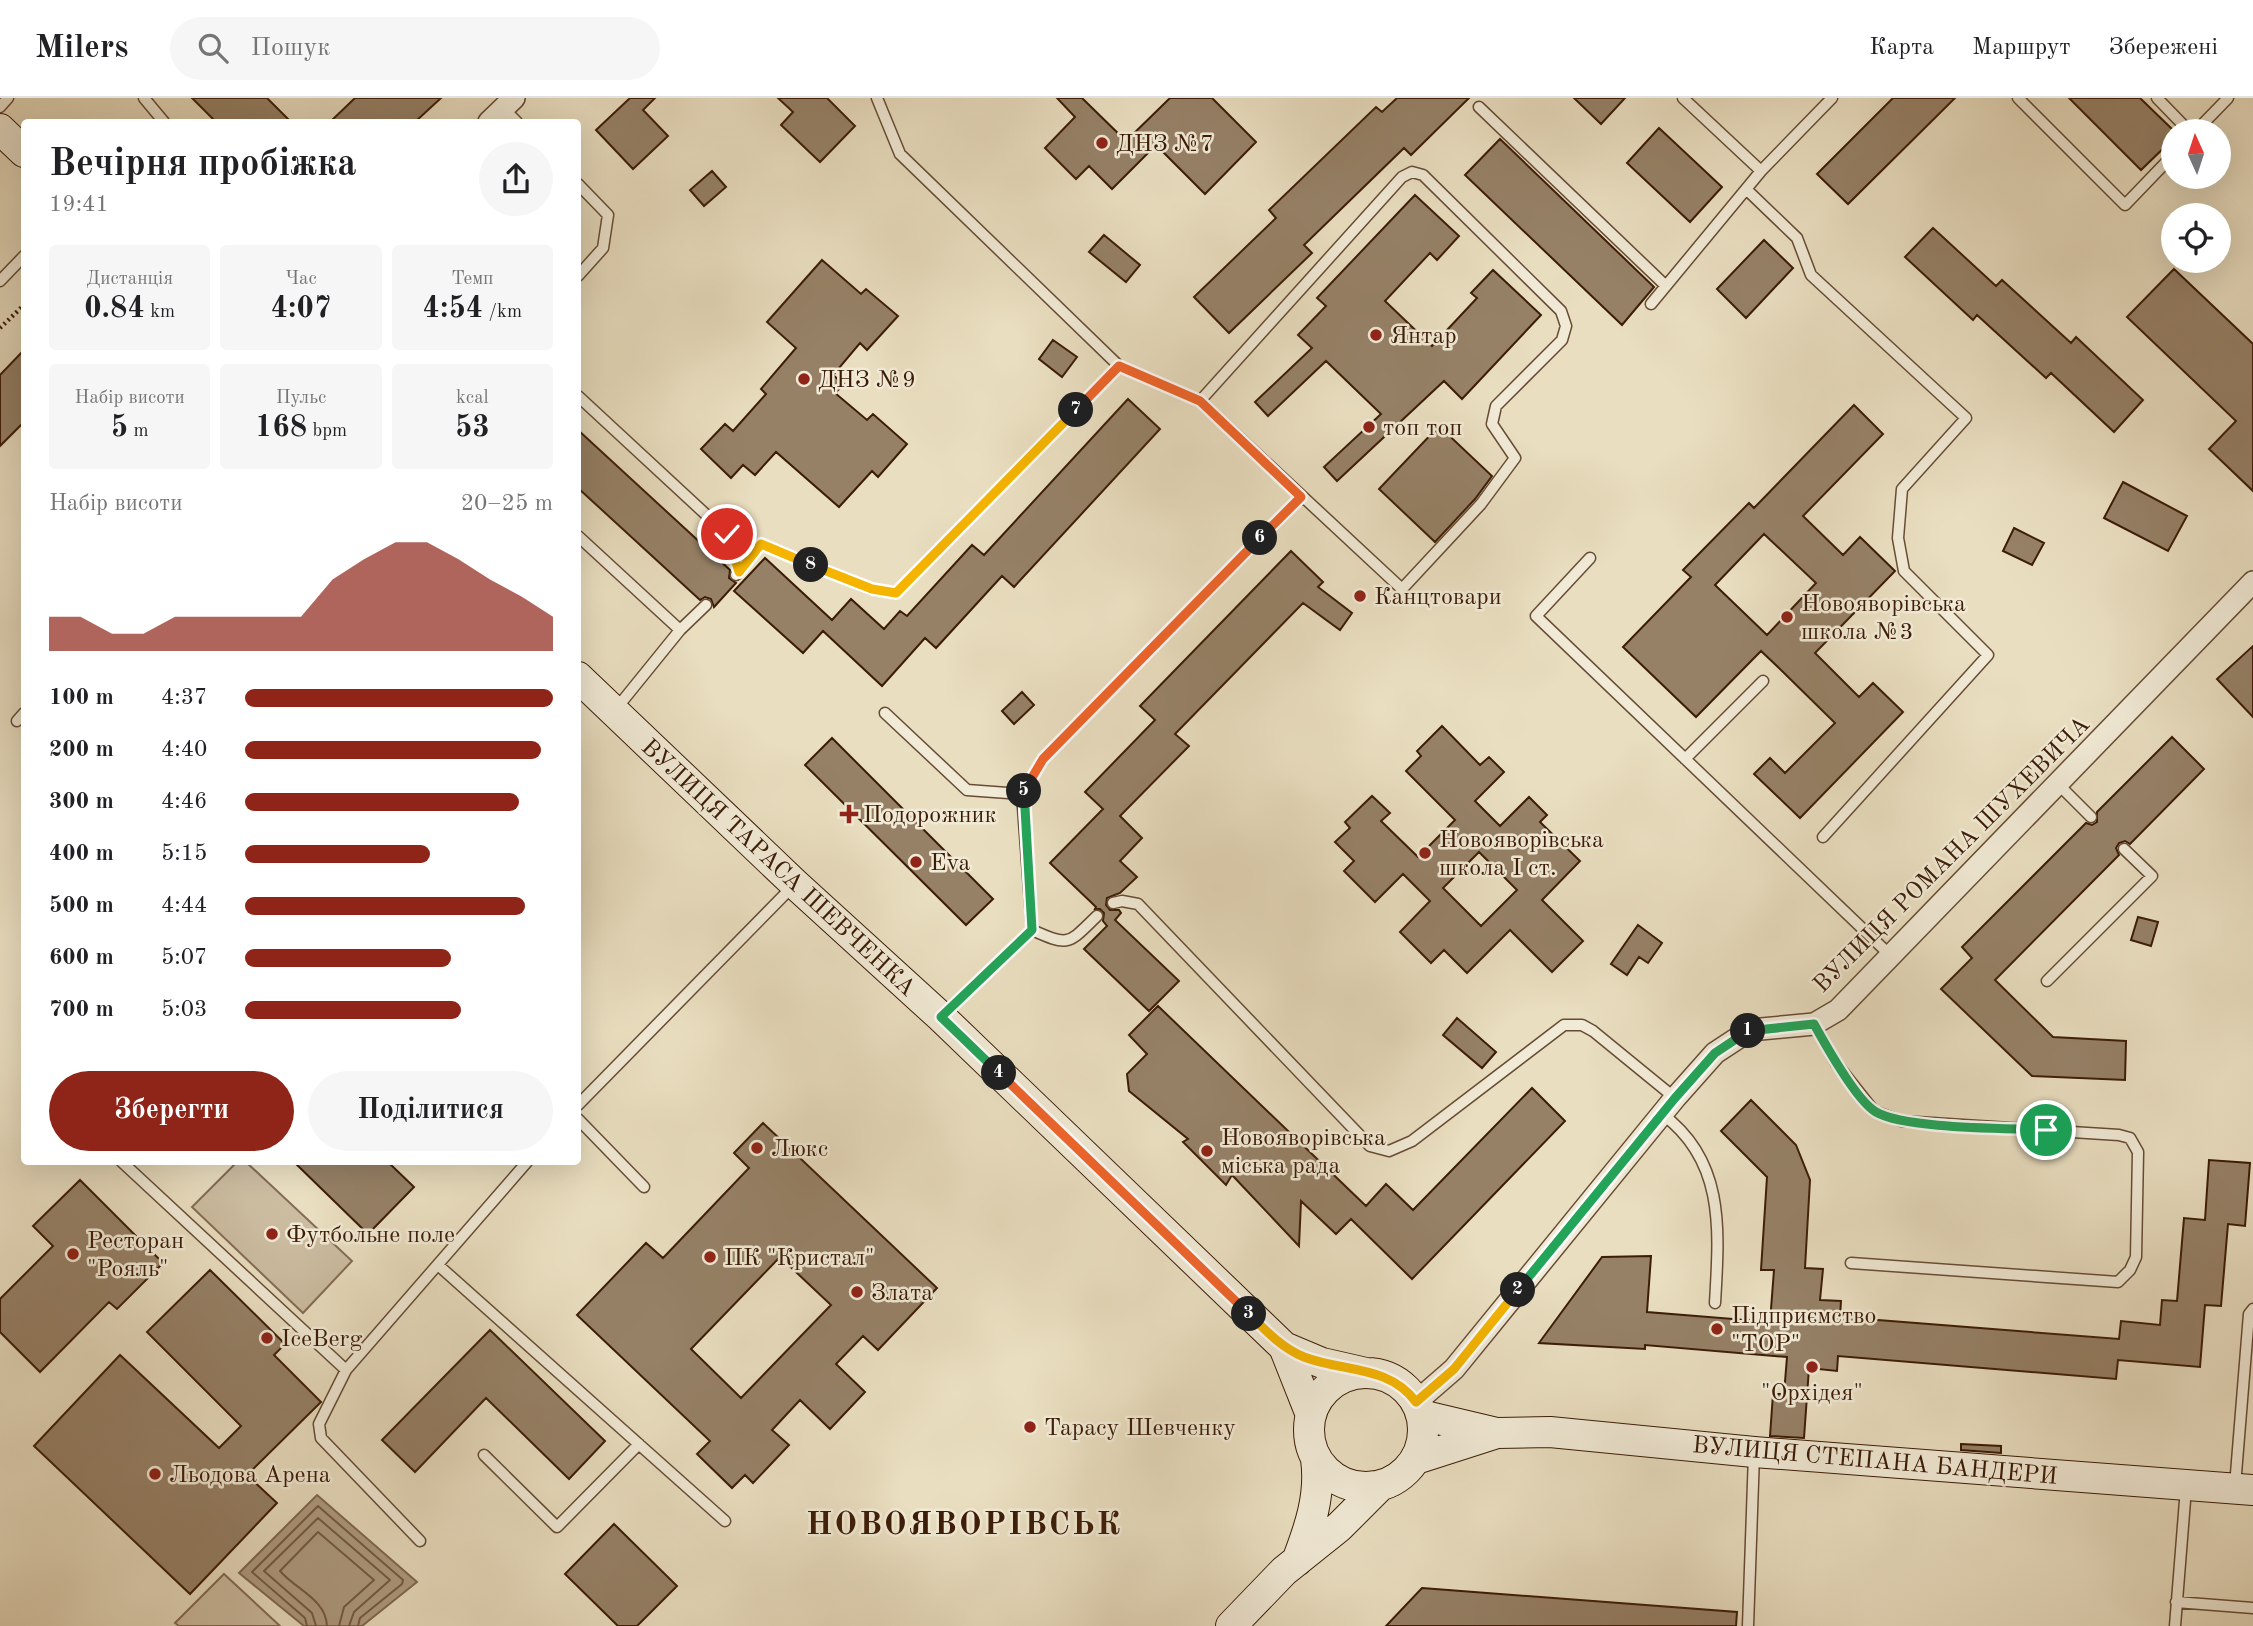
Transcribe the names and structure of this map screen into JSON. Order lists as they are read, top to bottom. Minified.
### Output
{"streets":{"street":["ВУЛИЦЯ РОМАНА ШУХЕВИЧА","ВУЛИЦЯ ТАРАСА ШЕВЧЕНКА","ВУЛИЦЯ СТЕПАНА БАНДЕРИ"]},"crossings":[["ВУЛИЦЯ РОМАНА ШУХЕВИЧА","ВУЛИЦЯ ТАРАСА ШЕВЧЕНКА"],["ВУЛИЦЯ РОМАНА ШУХЕВИЧА","ВУЛИЦЯ СТЕПАНА БАНДЕРИ"],["ВУЛИЦЯ ТАРАСА ШЕВЧЕНКА","ВУЛИЦЯ СТЕПАНА БАНДЕРИ"]],"districts":["НОВОЯВОРІВСЬК"],"places":{"other":["ДНЗ №7","Янтар","ДНЗ №9","топ топ","Канцтовари","Новояворівська школа №3","Новояворівська школа І ст.","Eva","Люкс","Новояворівська міська рада","Футбольне поле","Ресторан \"Рояль\"","ПК \"Кристал\"","Злата","Підприємство \"ТОР\"","IceBerg","\"Орхідея\"","Тарасу Шевченку","Льодова Арена"],"health":["Подорожник"]},"north":"top","page":{"header":"Milers","search":"Пошук","nav":["Карта","Маршрут","Збережені"],"heading":["Вечірня пробіжка","19:41"],"stats":[["Дистанція","0.84 km"],["Час","4:07"],["Темп","4:54 /km"],["Набір висоти","5 m"],["Пульс","168 bpm"],["kcal","53"]],"pins":["7","6","8","5","1","4","2","3"],"chart":["Набір висоти","20–25 m"],"list":[{"name":"100 m","note":"4:37"},{"name":"200 m","note":"4:40"},{"name":"300 m","note":"4:46"},{"name":"400 m","note":"5:15"},{"name":"500 m","note":"4:44"},{"name":"600 m","note":"5:07"},{"name":"700 m","note":"5:03"}],"buttons":["Зберегти","Поділитися"]}}
